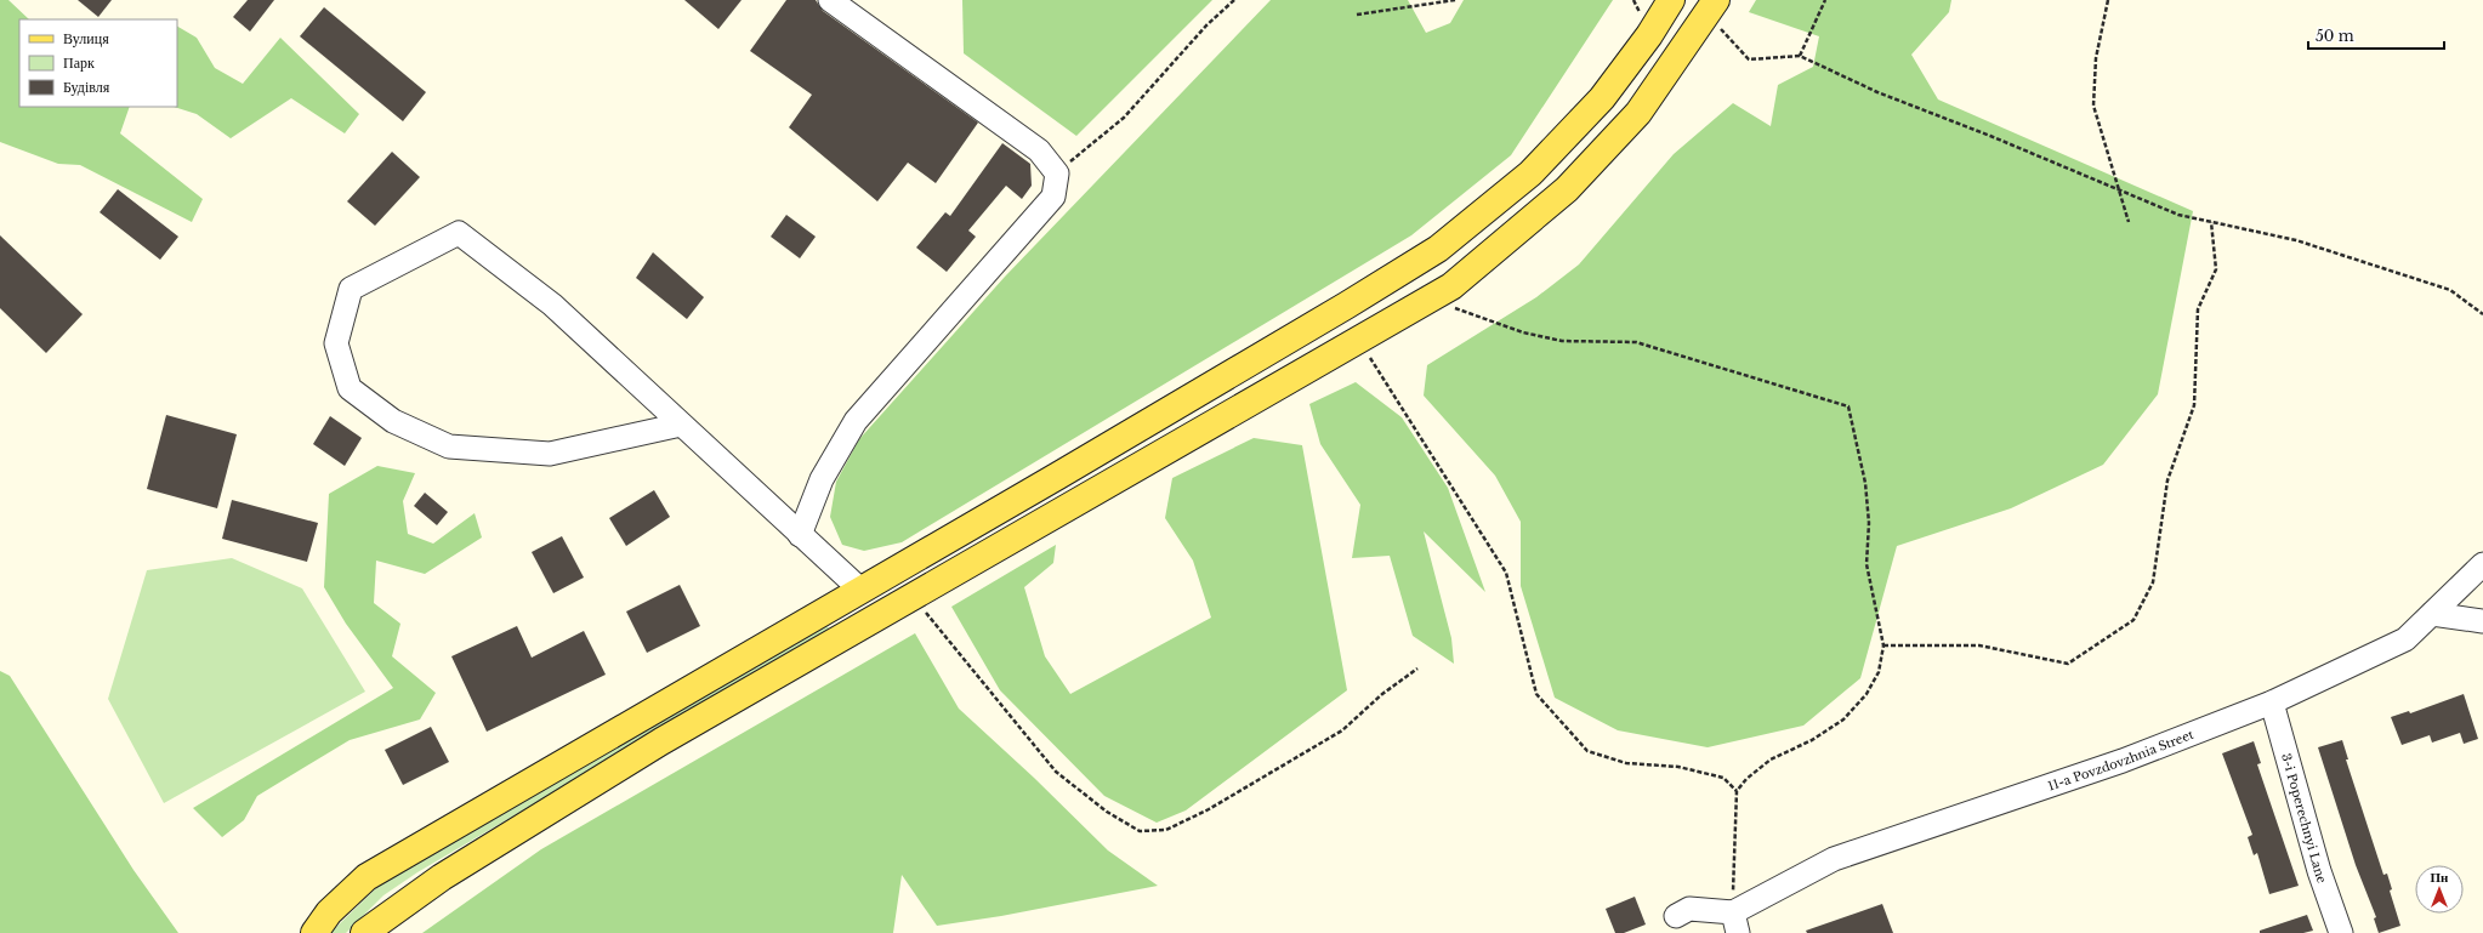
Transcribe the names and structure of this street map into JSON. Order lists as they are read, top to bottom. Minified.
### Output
{"streets":{"street":["11-a Povzdovzhnia Street","3-i Poperechnyi Lane"]},"crossings":[["11-a Povzdovzhnia Street","3-i Poperechnyi Lane"]],"legend":["Вулиця","Парк","Будівля"],"scale_bar":"50 m","north":"top"}
